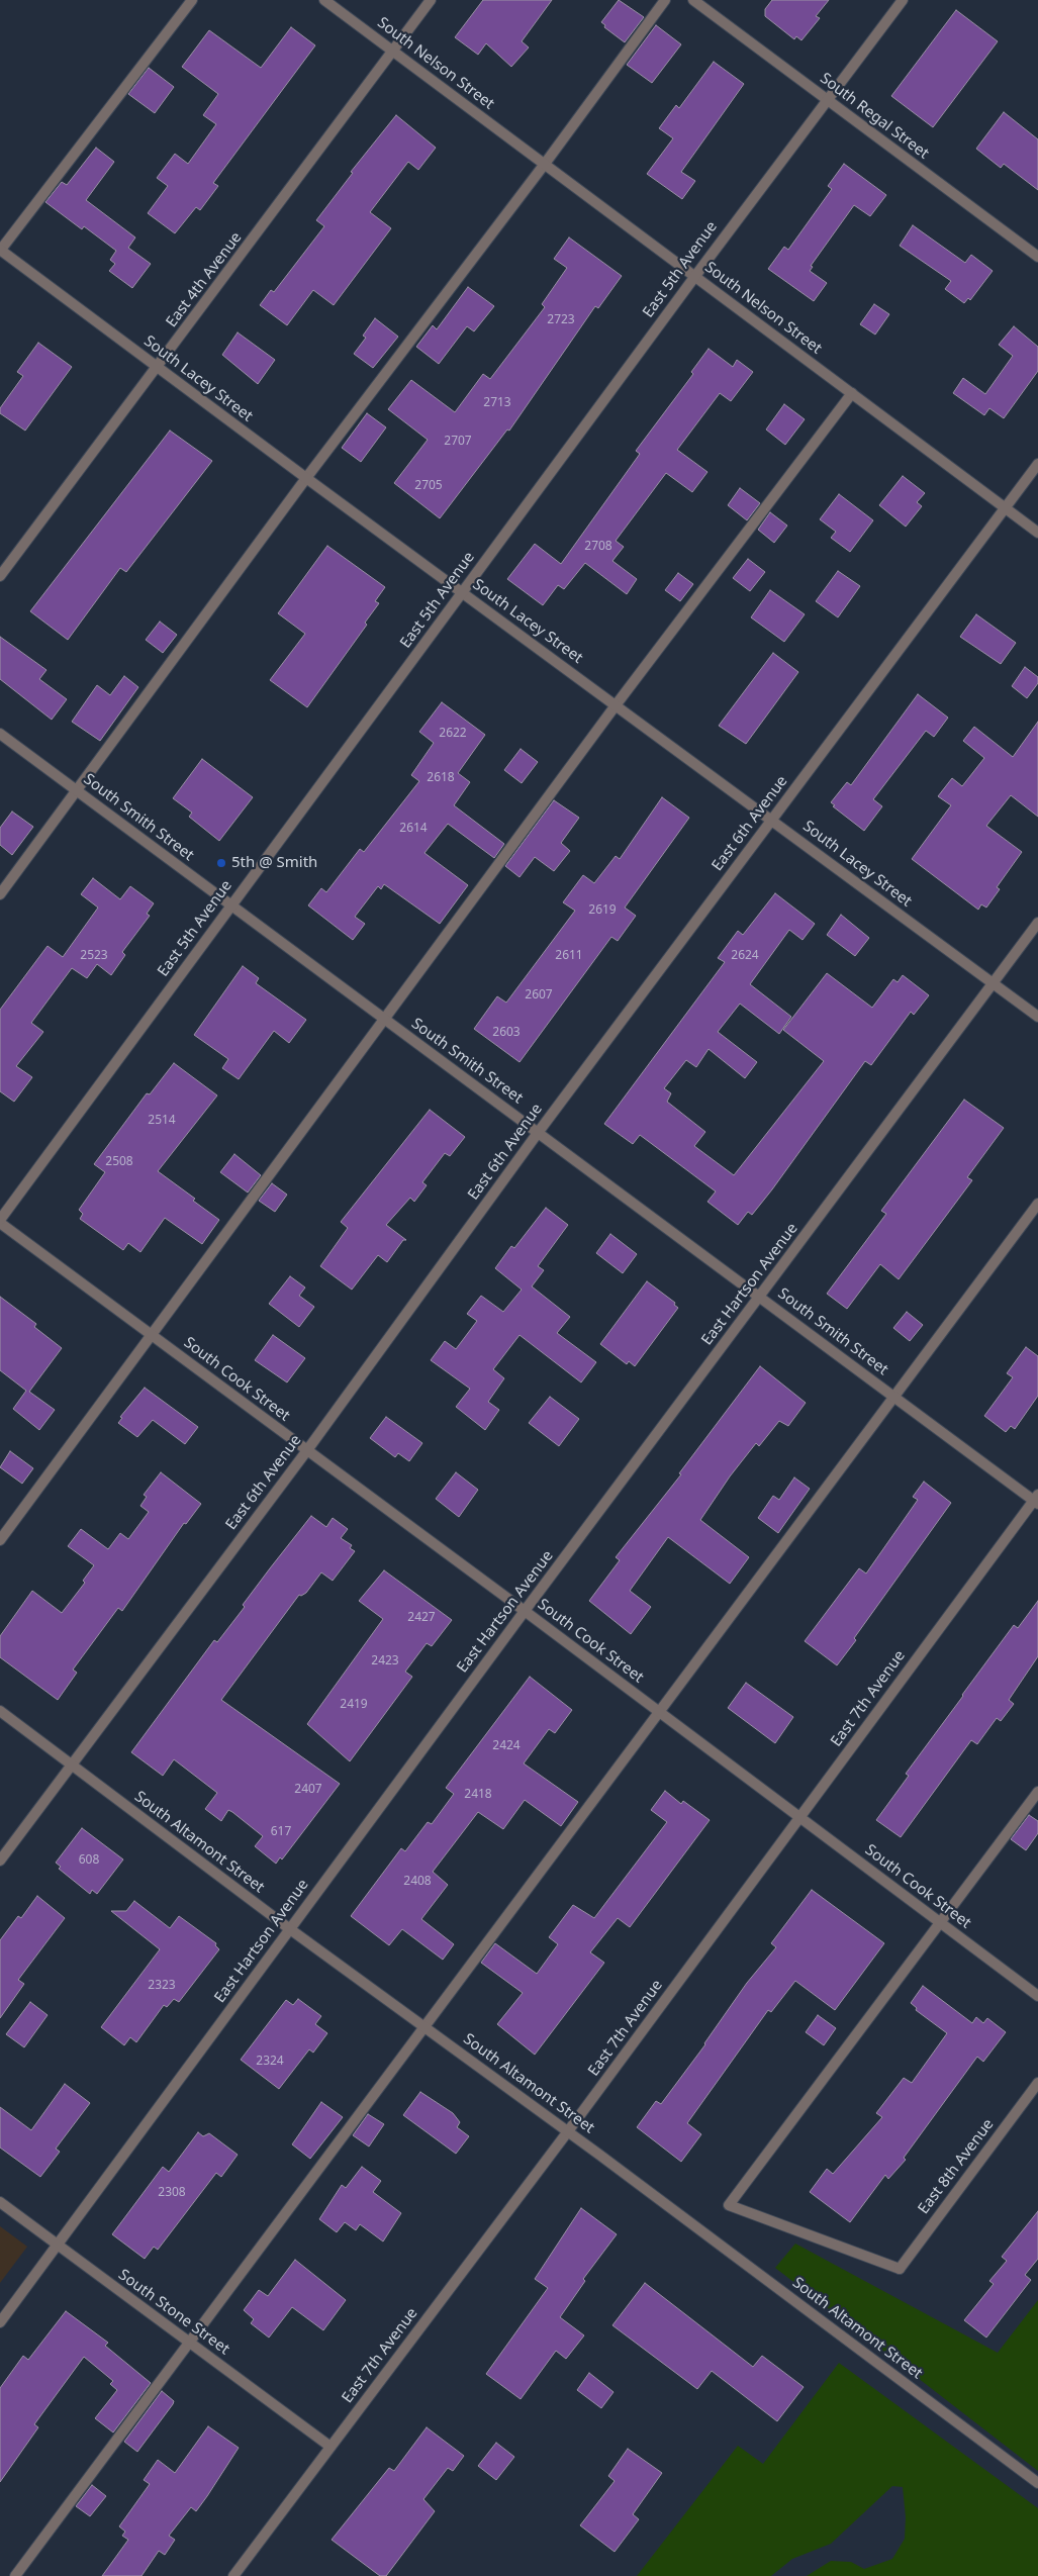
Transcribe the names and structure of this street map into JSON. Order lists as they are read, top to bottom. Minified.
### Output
{"streets":{"street":["South Nelson Street","South Regal Street","East 5th Avenue","East 4th Avenue","South Lacey Street","South Smith Street","East 6th Avenue","East Hartson Avenue","South Cook Street","East 7th Avenue","South Altamont Street","East 8th Avenue","South Stone Street"]},"crossings":[["South Nelson Street","East 5th Avenue"],["South Nelson Street","East 4th Avenue"],["South Nelson Street","East 6th Avenue"],["South Regal Street","East 5th Avenue"],["East 5th Avenue","South Lacey Street"],["East 5th Avenue","South Smith Street"],["East 5th Avenue","South Cook Street"],["East 4th Avenue","South Lacey Street"],["South Lacey Street","East 6th Avenue"],["South Lacey Street","East Hartson Avenue"],["South Smith Street","East 6th Avenue"],["South Smith Street","East Hartson Avenue"],["South Smith Street","East 7th Avenue"],["East 6th Avenue","South Cook Street"],["East 6th Avenue","South Altamont Street"],["East Hartson Avenue","South Cook Street"],["East Hartson Avenue","South Altamont Street"],["East Hartson Avenue","South Stone Street"],["South Cook Street","East 7th Avenue"],["South Cook Street","East 8th Avenue"],["East 7th Avenue","South Altamont Street"],["East 7th Avenue","South Stone Street"]],"places":["5th @ Smith"],"house_numbers":["2723","2713","2707","2705","2708","2622","2618","2614","2619","2523","2611","2624","2607","2603","2514","2508","2427","2423","2419","2424","2407","2418","617","608","2408","2323","2324","2308"]}
